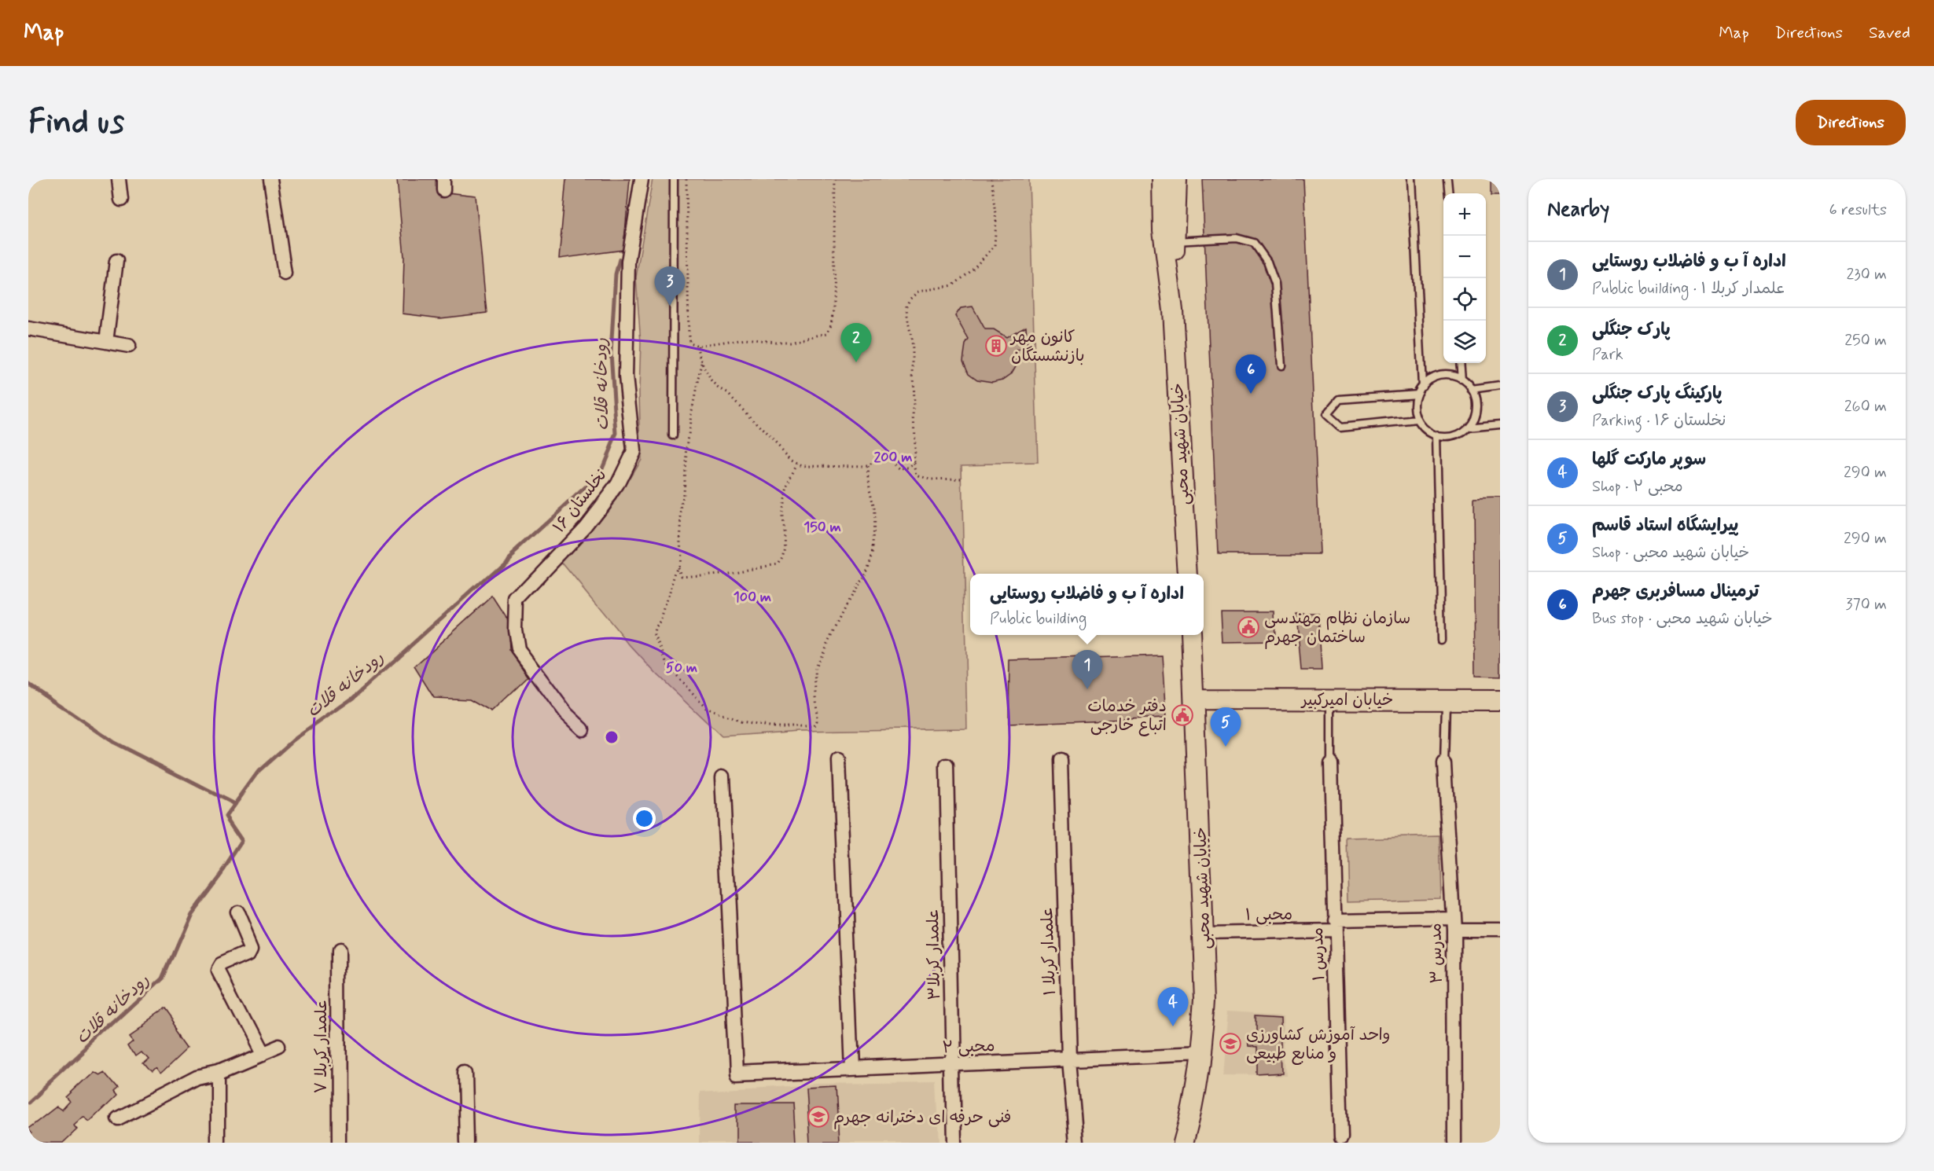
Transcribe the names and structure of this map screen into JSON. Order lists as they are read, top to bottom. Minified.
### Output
{"streets":{"main road":["خیابان شهید محبی","خیابان امیرکبیر"],"street":["نخلستان ۱۶","محبی ۱","علمدار کربلا ۱","مدرس ۳","مدرس ۱","علمدار کربلا۳","محبی ۲","علمدار کربلا ۷"]},"crossings":[["خیابان شهید محبی","خیابان امیرکبیر"],["خیابان شهید محبی","محبی ۱"],["خیابان شهید محبی","محبی ۲"],["محبی ۱","مدرس ۳"],["محبی ۱","مدرس ۱"],["علمدار کربلا ۱","محبی ۲"],["علمدار کربلا۳","محبی ۲"]],"water":["رودخانه قلات"],"places":{"building":["کانون مهر بازنشستگان"],"public building":["سازمان نظام مهندسی ساختمان جهرم","دفتر خدمات اتباع خارجی"],"school or university":["واحد آموزش کشاورزی و منابع طبیعی","فنی حرفه ای دخترانه جهرم"]},"page":{"header":"Map","nav":["Map","Directions","Saved"],"buttons":"Directions","title":"Find us","heading":["Nearby","6 results"],"map_buttons":["+","−"],"list":[{"mark":"1","name":"اداره آ ب و فاضلاب روستایی","note":"Public building · علمدار کربلا ۱","value":"230 m"},{"mark":"2","name":"پارک جنگلی","note":"Park","value":"250 m"},{"mark":"3","name":"پارکینگ پارک جنگلی","note":"Parking · نخلستان ۱۶","value":"260 m"},{"mark":"4","name":"سوپر مارکت گلها","note":"Shop · محبی ۲","value":"290 m"},{"mark":"5","name":"پیرایشگاه استاد قاسم","note":"Shop · خیابان شهید محبی","value":"290 m"},{"mark":"6","name":"ترمینال مسافربری جهرم","note":"Bus stop · خیابان شهید محبی","value":"370 m"}],"pins":["3","2","6","1","5","4"],"popup":["اداره آ ب و فاضلاب روستایی","Public building"]},"rings":["200 m","150 m","100 m","50 m"]}
